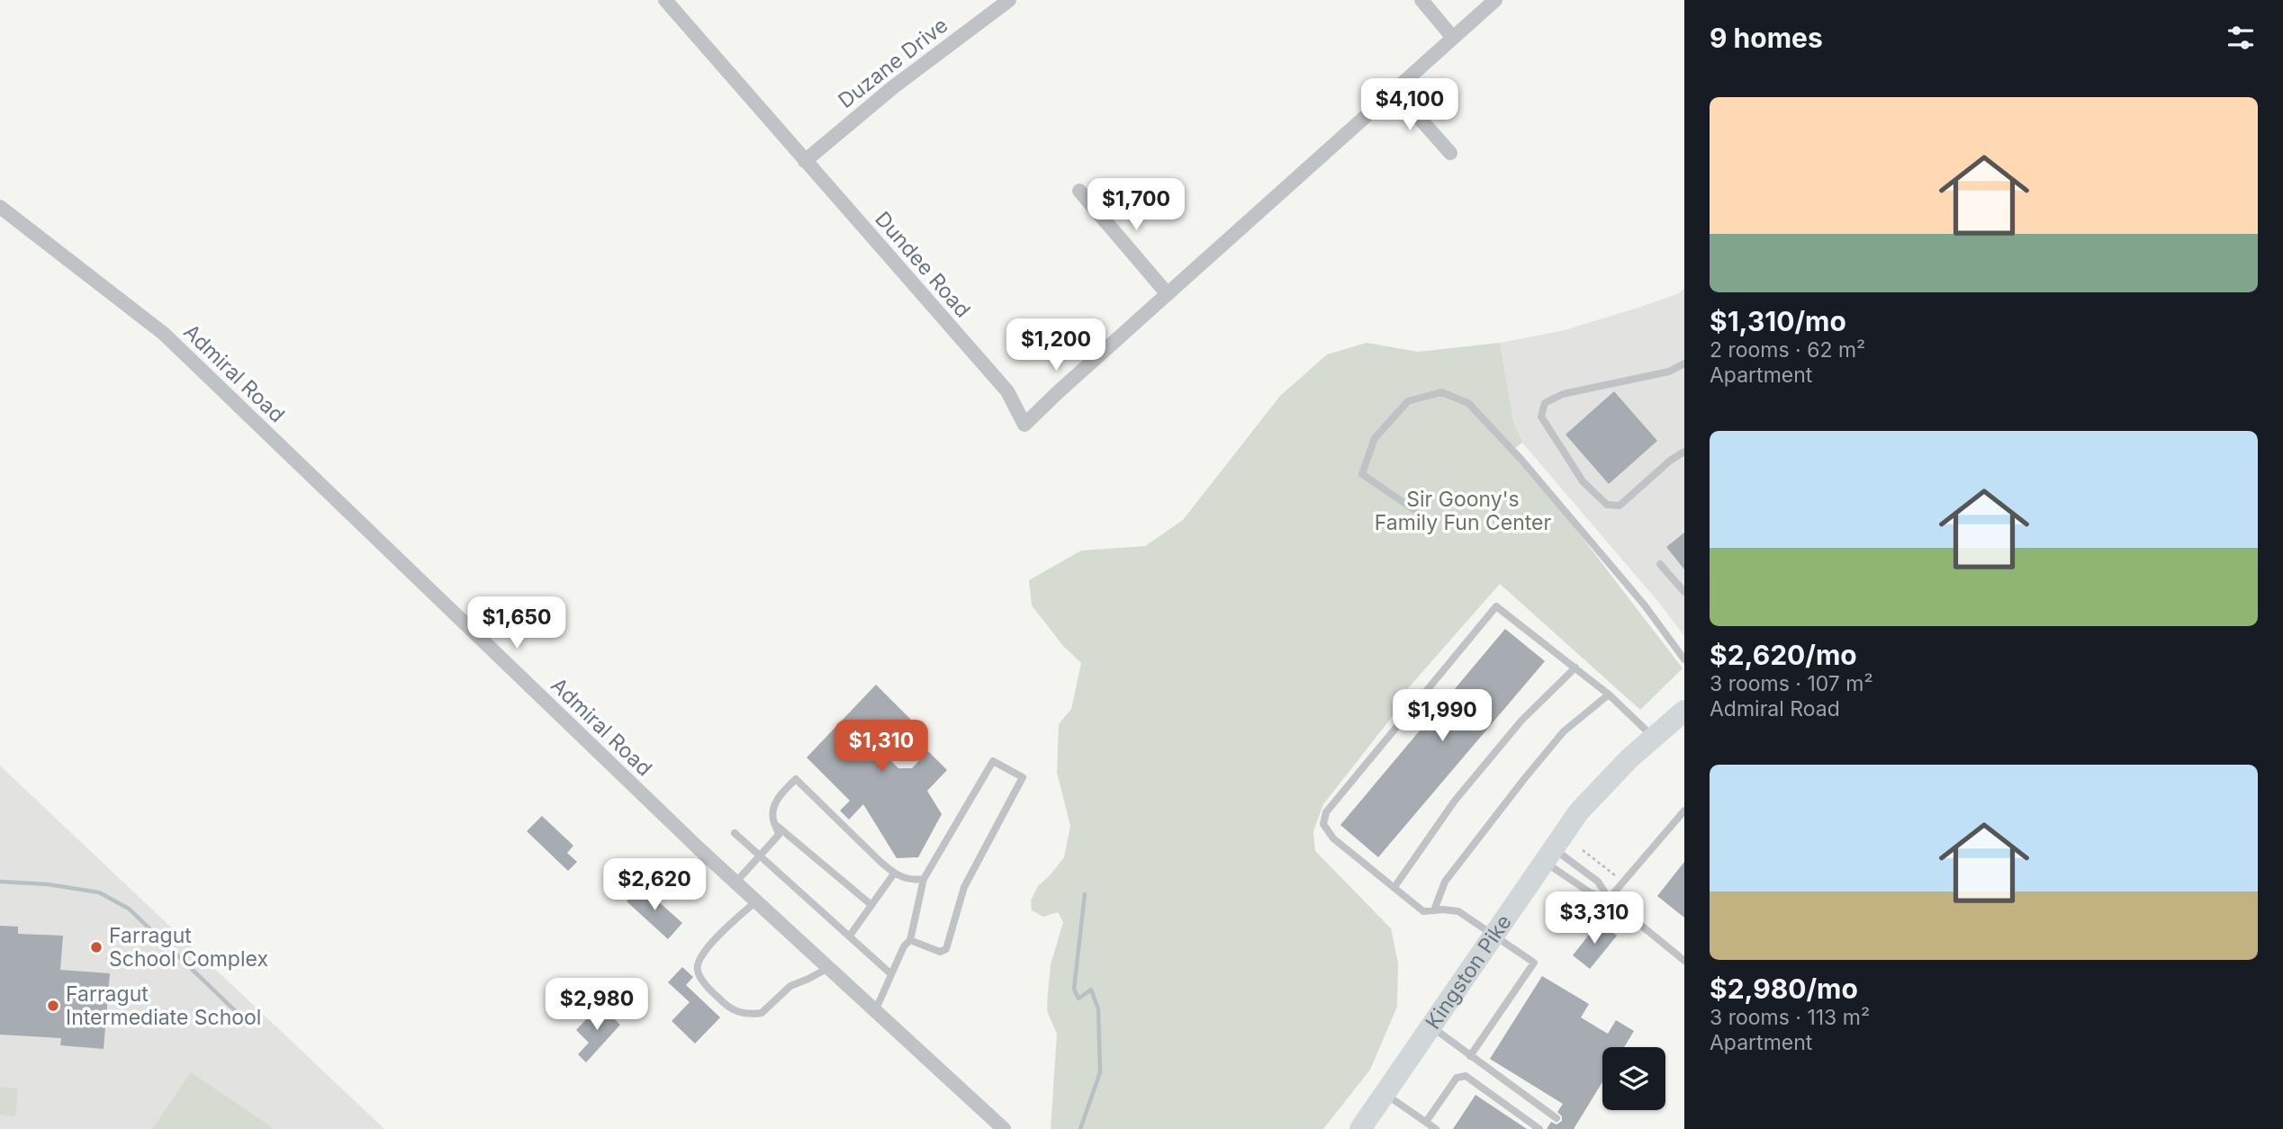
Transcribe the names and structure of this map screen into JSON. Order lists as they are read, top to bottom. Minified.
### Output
{"streets":{"main road":["Kingston Pike"],"street":["Duzane Drive","Dundee Road","Admiral Road"]},"crossings":[["Duzane Drive","Dundee Road"]],"parks":["Sir Goony's Family Fun Center"],"places":["Farragut School Complex","Farragut Intermediate School"],"page":{"heading":"9 homes","list":[{"name":"$1,310/mo","note":"2 rooms · 62 m² · Apartment"},{"name":"$2,620/mo","note":"3 rooms · 107 m² · Admiral Road"},{"name":"$2,980/mo","note":"3 rooms · 113 m² · Apartment"}],"price":["$4,100","$1,700","$1,200","$1,650","$1,990","$1,310","$2,620","$3,310","$2,980"]}}
